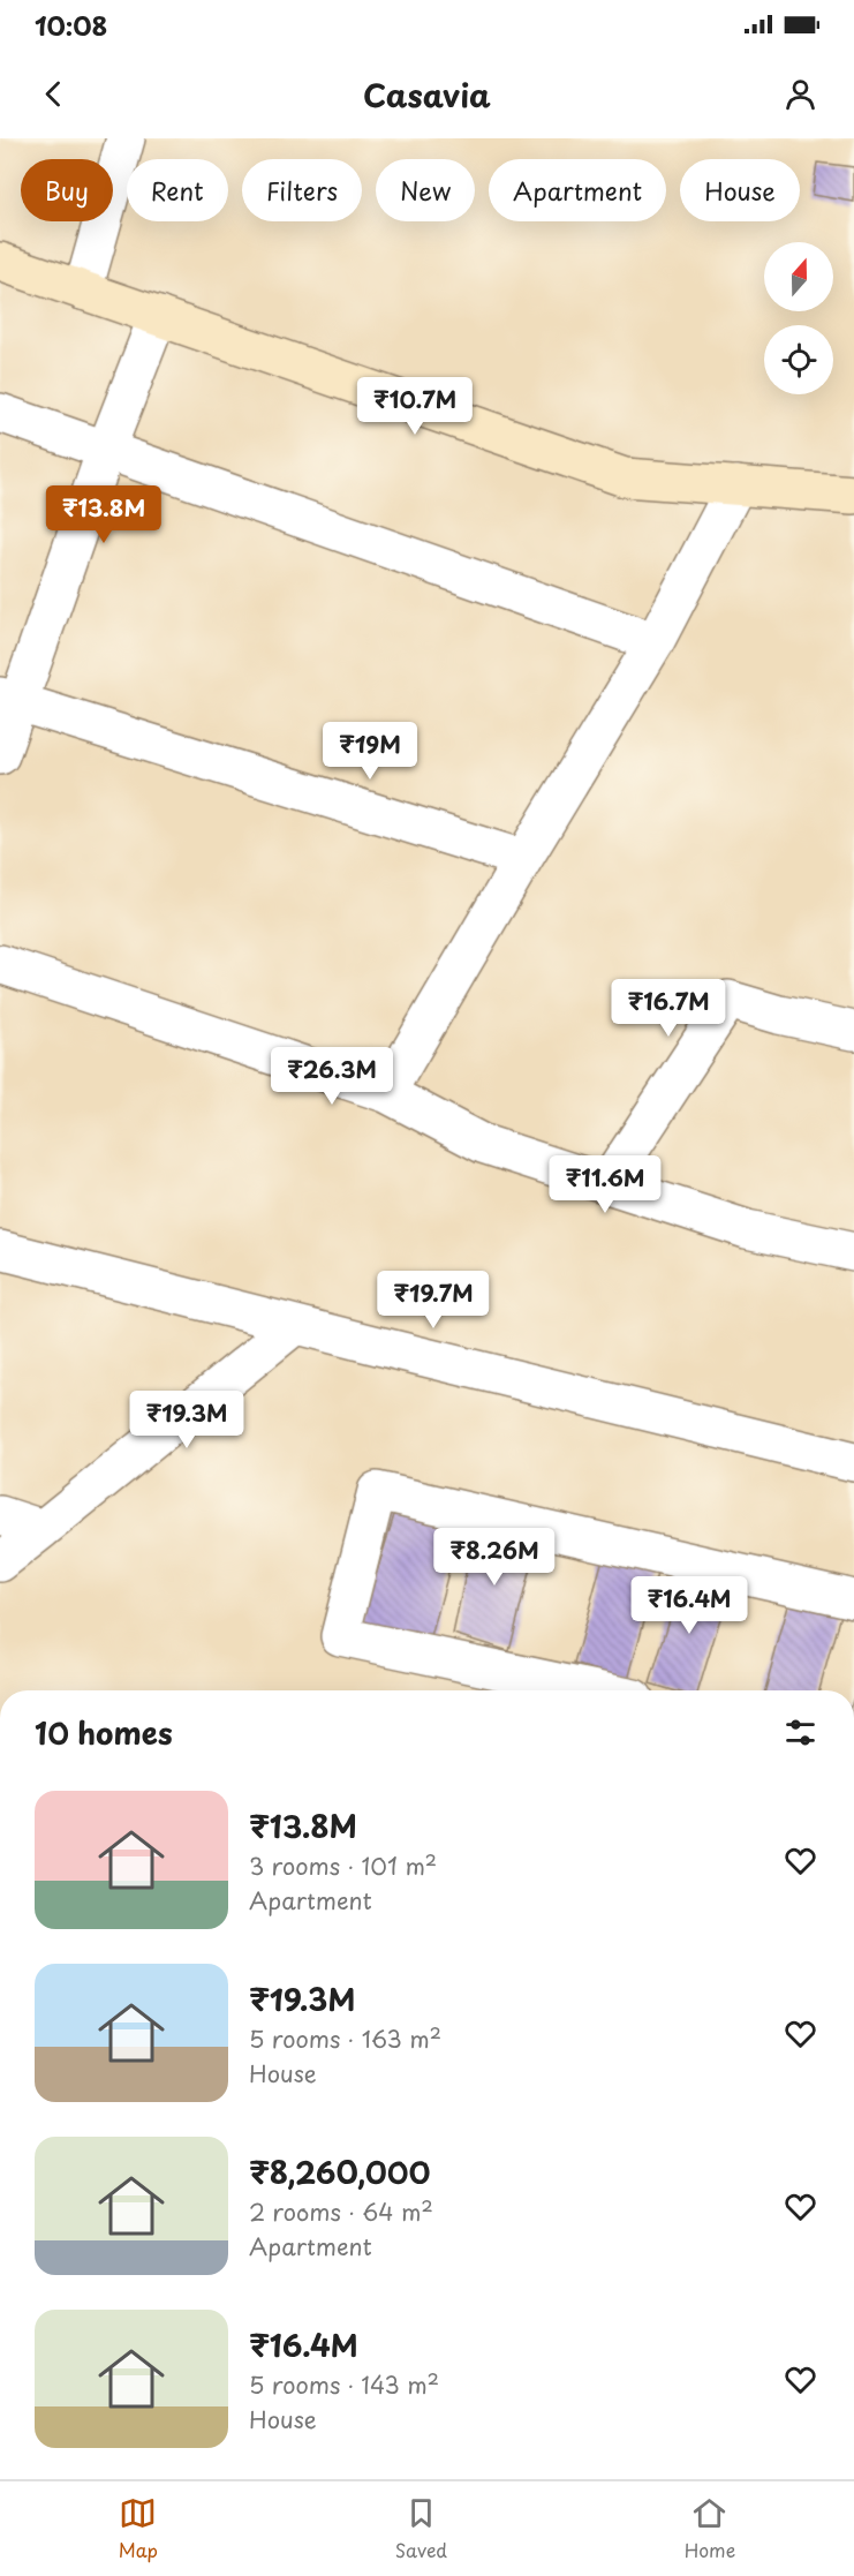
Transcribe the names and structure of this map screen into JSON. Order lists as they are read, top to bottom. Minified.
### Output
{"north":"top","page":{"status":"10:08","header":"Casavia","chip":["Buy","Rent","Filters","New","Apartment","House"],"price":["₹10.7M","₹13.8M","₹19M","₹16.7M","₹26.3M","₹11.6M","₹19.7M","₹19.3M","₹8.26M","₹16.4M"],"heading":"10 homes","list":[{"name":"₹13.8M","note":"3 rooms · 101 m² · Apartment"},{"name":"₹19.3M","note":"5 rooms · 163 m² · House"},{"name":"₹8,260,000","note":"2 rooms · 64 m² · Apartment"},{"name":"₹16.4M","note":"5 rooms · 143 m² · House"}],"tabs":["Map","Saved","Home"]}}
